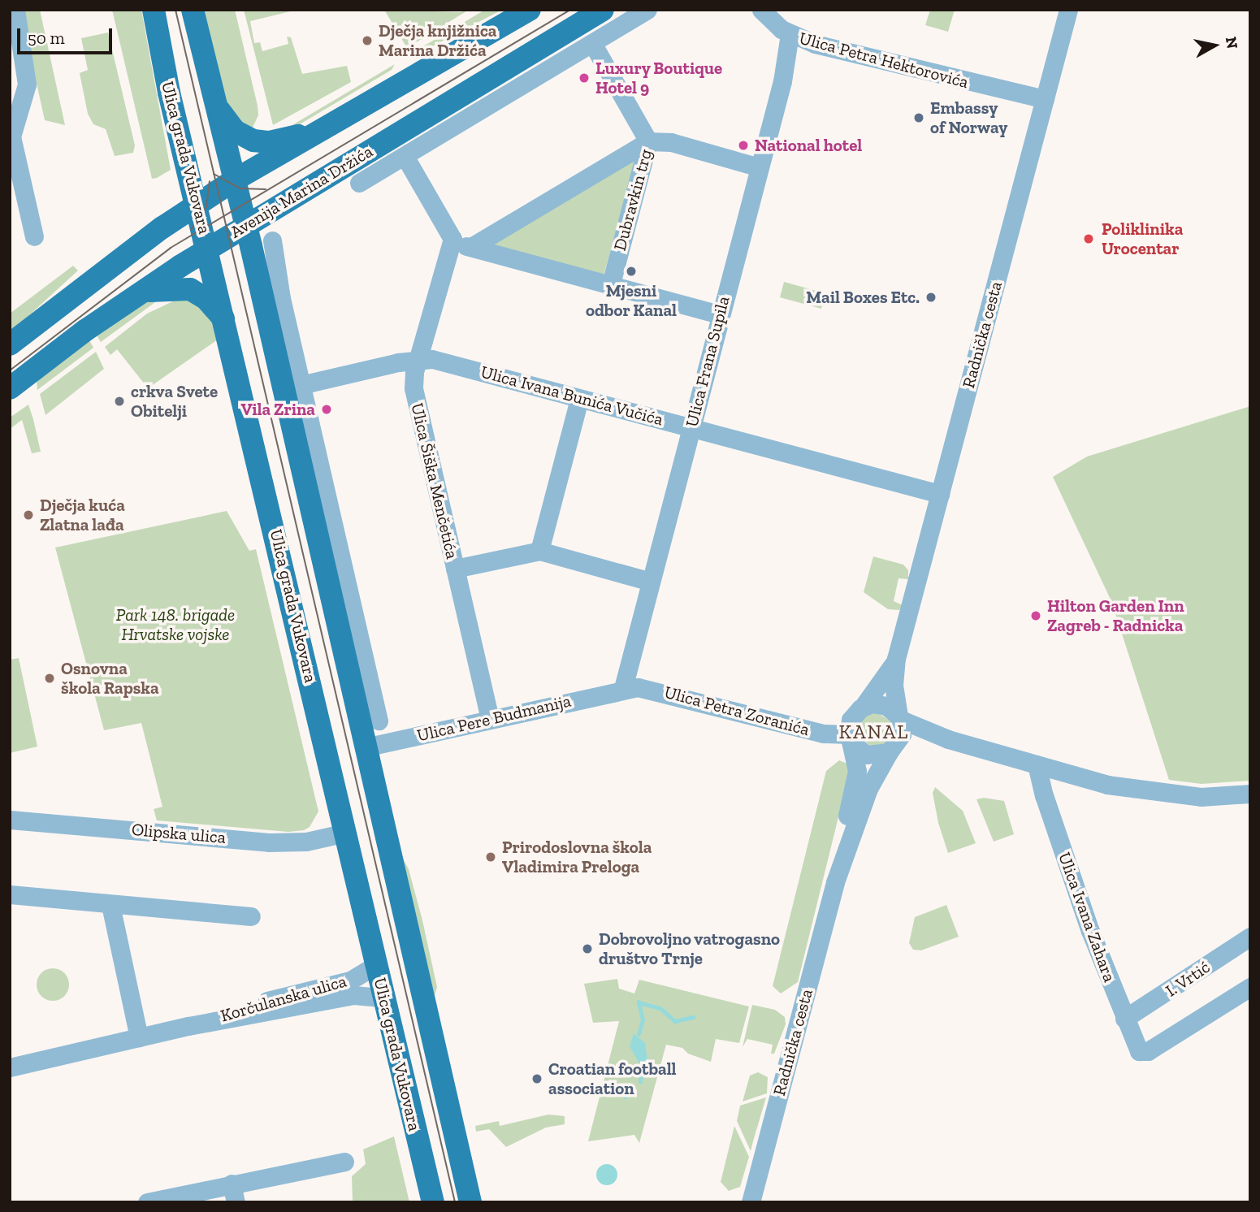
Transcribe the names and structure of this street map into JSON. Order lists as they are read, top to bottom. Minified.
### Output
{"streets":{"main road":["Ulica grada Vukovara","Avenija Marina Držića"],"street":["Ulica Petra Hektorovića","Dubravkin trg","Radnička cesta","Ulica Frana Supila","Ulica Ivana Bunića Vučića","Ulica Šiška Menčetića","Ulica Petra Zoranića","Ulica Pere Budmanija","Olipska ulica","Ulica Ivana Zahara","I. Vrtić","Korčulanska ulica"]},"crossings":[["Ulica Petra Hektorovića","Radnička cesta"],["Ulica Petra Hektorovića","Ulica Frana Supila"],["Ulica grada Vukovara","Avenija Marina Držića"],["Ulica grada Vukovara","Olipska ulica"],["Ulica grada Vukovara","Korčulanska ulica"],["Radnička cesta","Ulica Ivana Bunića Vučića"],["Radnička cesta","Ulica Petra Zoranića"],["Ulica Frana Supila","Ulica Ivana Bunića Vučića"],["Ulica Frana Supila","Ulica Petra Zoranića"],["Ulica Frana Supila","Ulica Pere Budmanija"],["Ulica Ivana Bunića Vučića","Ulica Šiška Menčetića"],["Ulica Šiška Menčetića","Ulica Pere Budmanija"],["Ulica Petra Zoranića","Ulica Pere Budmanija"],["Ulica Ivana Zahara","I. Vrtić"]],"districts":["KANAL"],"parks":["Park 148. brigade Hrvatske vojske"],"places":["Dječja knjižnica Marina Držića","Luxury Boutique Hotel 9","Embassy of Norway","National hotel","Poliklinika Urocentar","Mjesni odbor Kanal","Mail Boxes Etc.","crkva Svete Obitelji","Vila Zrina","Dječja kuća Zlatna lađa","Hilton Garden Inn Zagreb - Radnicka","Osnovna škola Rapska","Prirodoslovna škola Vladimira Preloga","Dobrovoljno vatrogasno društvo Trnje","Croatian football association"],"scale_bar":"50 m","north":"right"}
